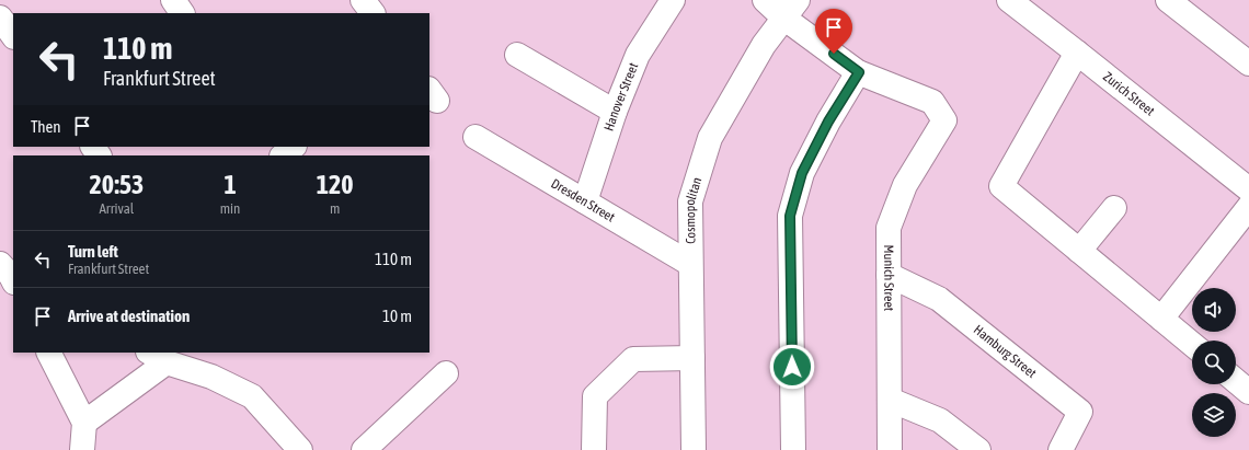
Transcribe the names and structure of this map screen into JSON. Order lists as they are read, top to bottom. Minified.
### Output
{"streets":{"street":["Zurich Street","Hanover Street","Dresden Street","Cosmopolitan","Munich Street","Hamburg Street"]},"crossings":[["Hanover Street","Dresden Street"],["Dresden Street","Cosmopolitan"],["Munich Street","Hamburg Street"]],"page":{"turn":["110 m","Frankfurt Street"],"then":"Then","eta":["20:53","Arrival","1","min","120","m"],"list":[{"name":"Turn left","note":"Frankfurt Street","value":"110 m"},{"name":"Arrive at destination","value":"10 m"}]}}
